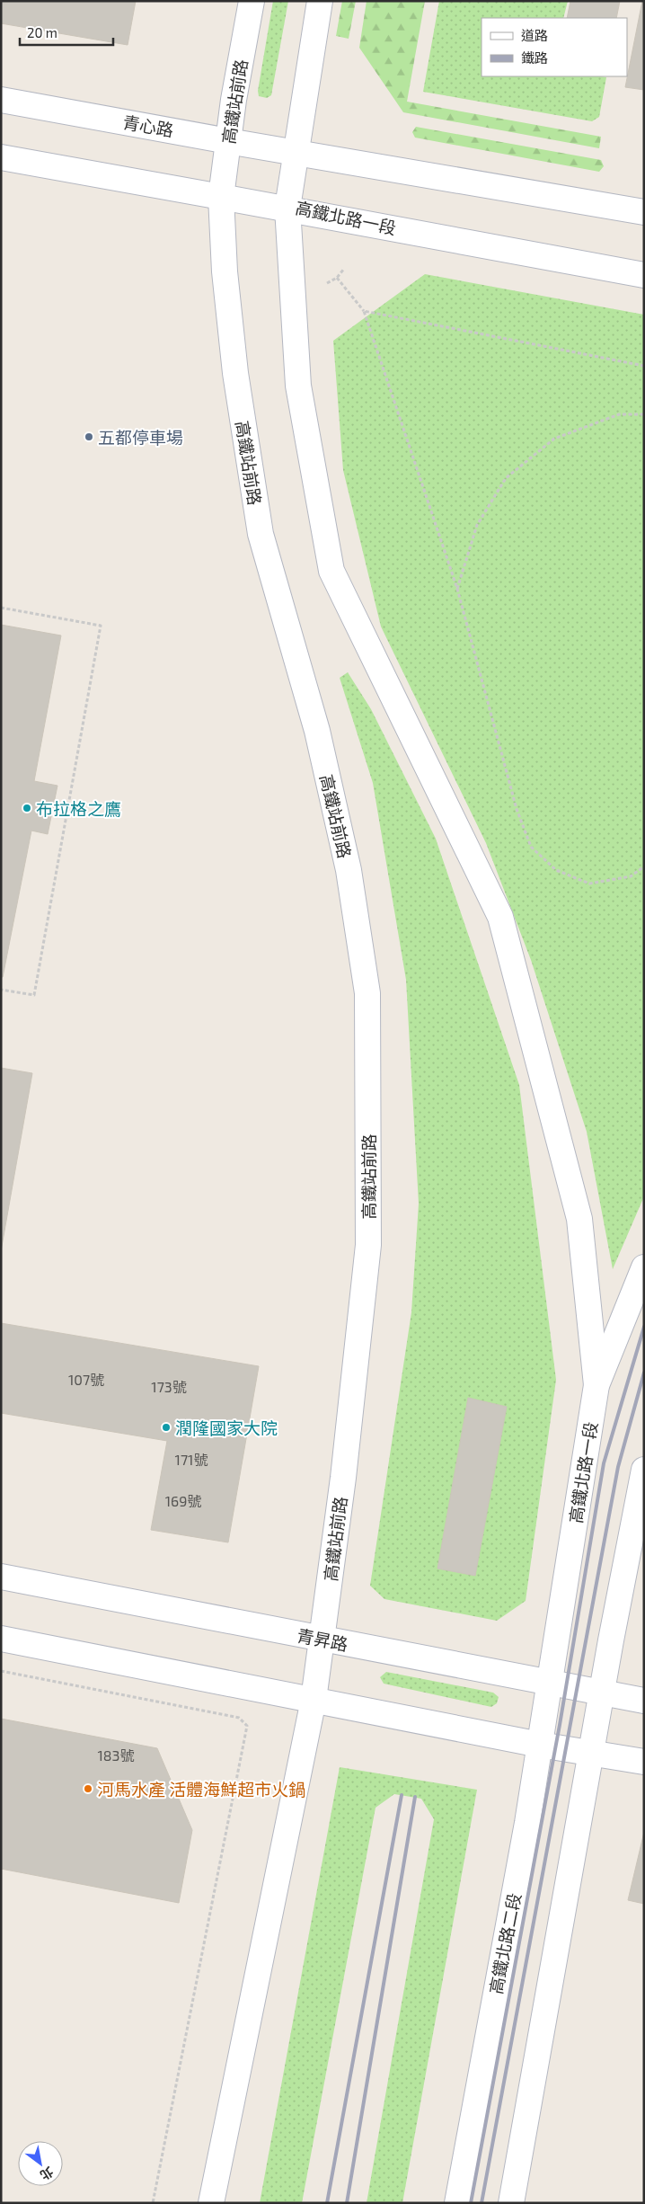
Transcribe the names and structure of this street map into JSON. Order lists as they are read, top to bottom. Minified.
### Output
{"streets":{"street":["高鐵站前路","青心路","高鐵北路一段","青昇路","高鐵北路二段"]},"crossings":[["高鐵站前路","青心路"],["高鐵站前路","青昇路"],["青心路","高鐵北路一段"],["高鐵北路一段","青昇路"],["高鐵北路一段","高鐵北路二段"],["青昇路","高鐵北路二段"]],"places":["五都停車場","布拉格之鷹","潤隆國家大院","河馬水產 活體海鮮超市火鍋"],"house_numbers":["107號","173號","171號","169號","183號"],"legend":["道路","鐵路"],"scale_bar":"20 m","north":"bottom right"}
